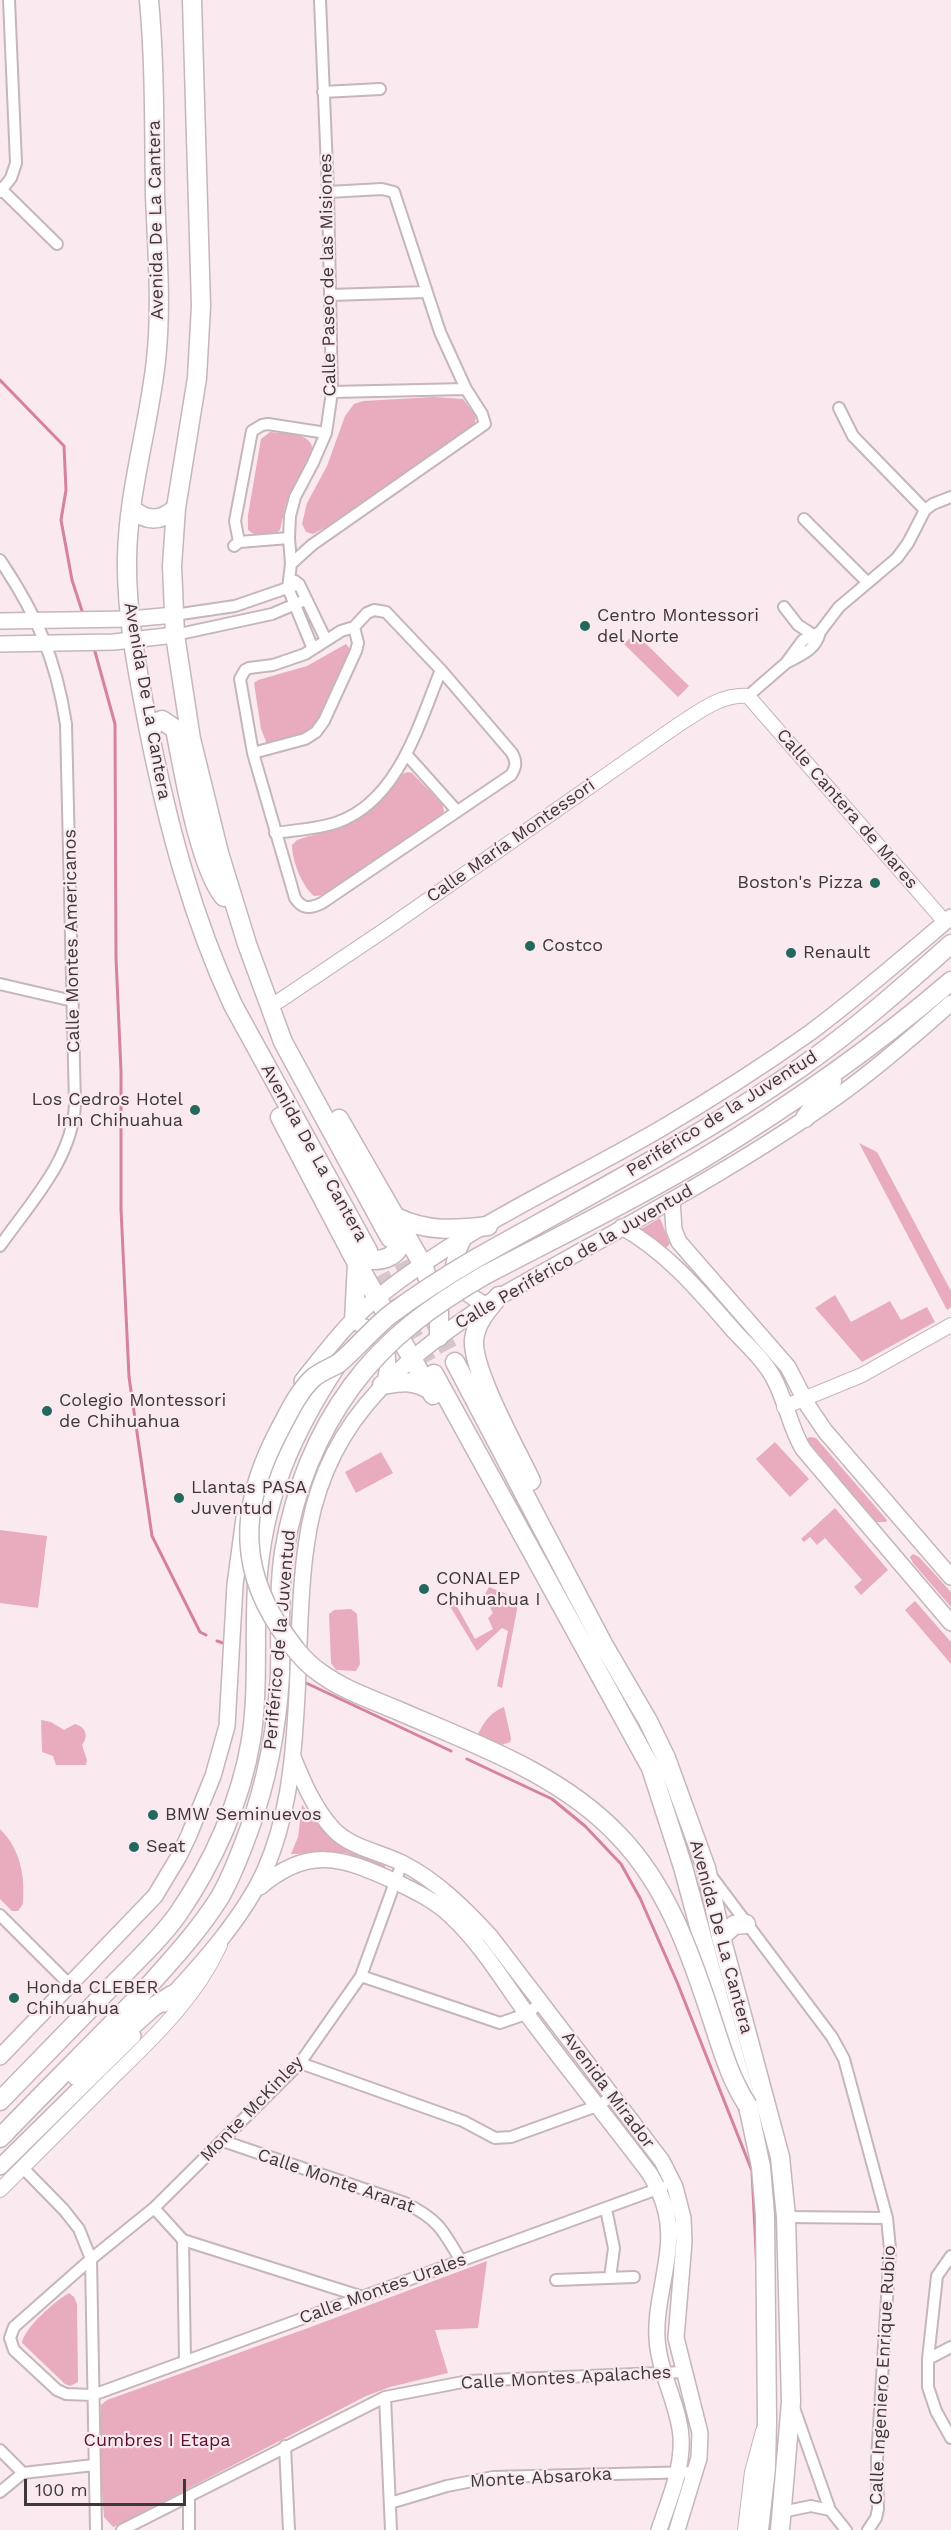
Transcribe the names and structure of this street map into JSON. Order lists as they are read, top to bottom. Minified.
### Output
{"streets":{"main road":["Avenida De La Cantera","Periférico de la Juventud","Calle Periférico de la Juventud","Avenida Mirador"],"street":["Calle Paseo de las Misiones","Calle Cantera de Mares","Calle María Montessori","Calle Montes Americanos","Monte McKinley","Calle Monte Ararat","Calle Montes Urales","Calle Ingeniero Enrique Rubio","Calle Montes Apalaches","Monte Absaroka"]},"crossings":[["Avenida De La Cantera","Calle Periférico de la Juventud"],["Avenida De La Cantera","Calle Ingeniero Enrique Rubio"],["Calle Cantera de Mares","Calle María Montessori"],["Periférico de la Juventud","Calle Periférico de la Juventud"],["Calle Periférico de la Juventud","Avenida Mirador"],["Avenida Mirador","Monte McKinley"],["Avenida Mirador","Calle Montes Urales"],["Avenida Mirador","Calle Montes Apalaches"],["Avenida Mirador","Monte Absaroka"],["Monte McKinley","Calle Monte Ararat"],["Monte McKinley","Calle Montes Urales"],["Calle Monte Ararat","Calle Montes Urales"]],"parks":["Cumbres I Etapa"],"places":["Centro Montessori del Norte","Boston's Pizza","Costco","Renault","Los Cedros Hotel Inn Chihuahua","Colegio Montessori de Chihuahua","Llantas PASA Juventud","CONALEP Chihuahua I","BMW Seminuevos","Seat","Honda CLEBER Chihuahua"],"scale_bar":"100 m"}
